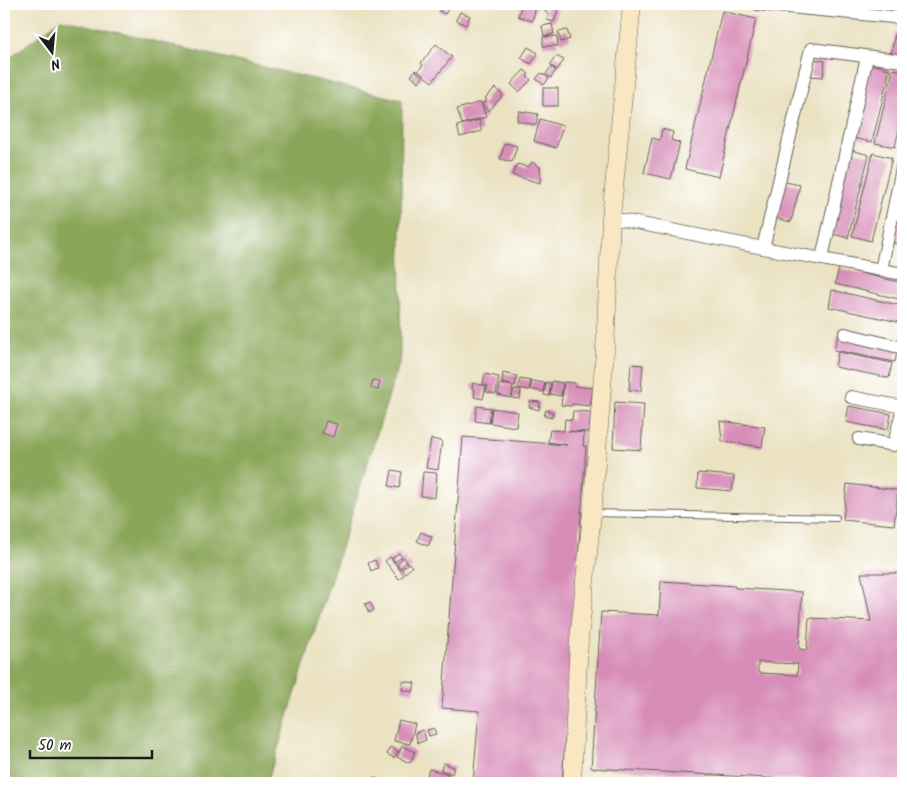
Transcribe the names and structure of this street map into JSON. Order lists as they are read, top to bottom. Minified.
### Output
{"scale_bar":"50 m","north":"bottom"}
